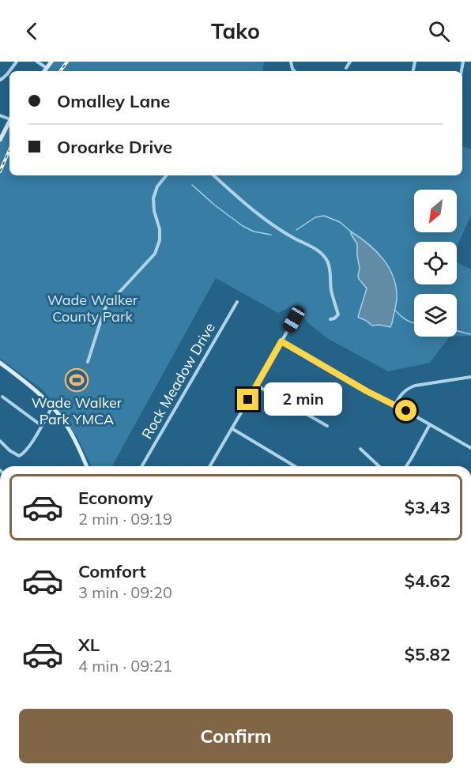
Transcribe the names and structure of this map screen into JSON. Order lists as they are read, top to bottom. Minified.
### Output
{"streets":{"street":["Rock Meadow Drive"]},"parks":["Wade Walker County Park"],"places":{"sports":["Wade Walker Park YMCA"]},"north":"bottom left","page":{"header":"Tako","banner":["Omalley Lane","Oroarke Drive"],"bubble":"2 min","list":[{"name":"Economy","note":"2 min · 09:19","value":"$3.43"},{"name":"Comfort","note":"3 min · 09:20","value":"$4.62"},{"name":"XL","note":"4 min · 09:21","value":"$5.82"}],"buttons":"Confirm"}}
